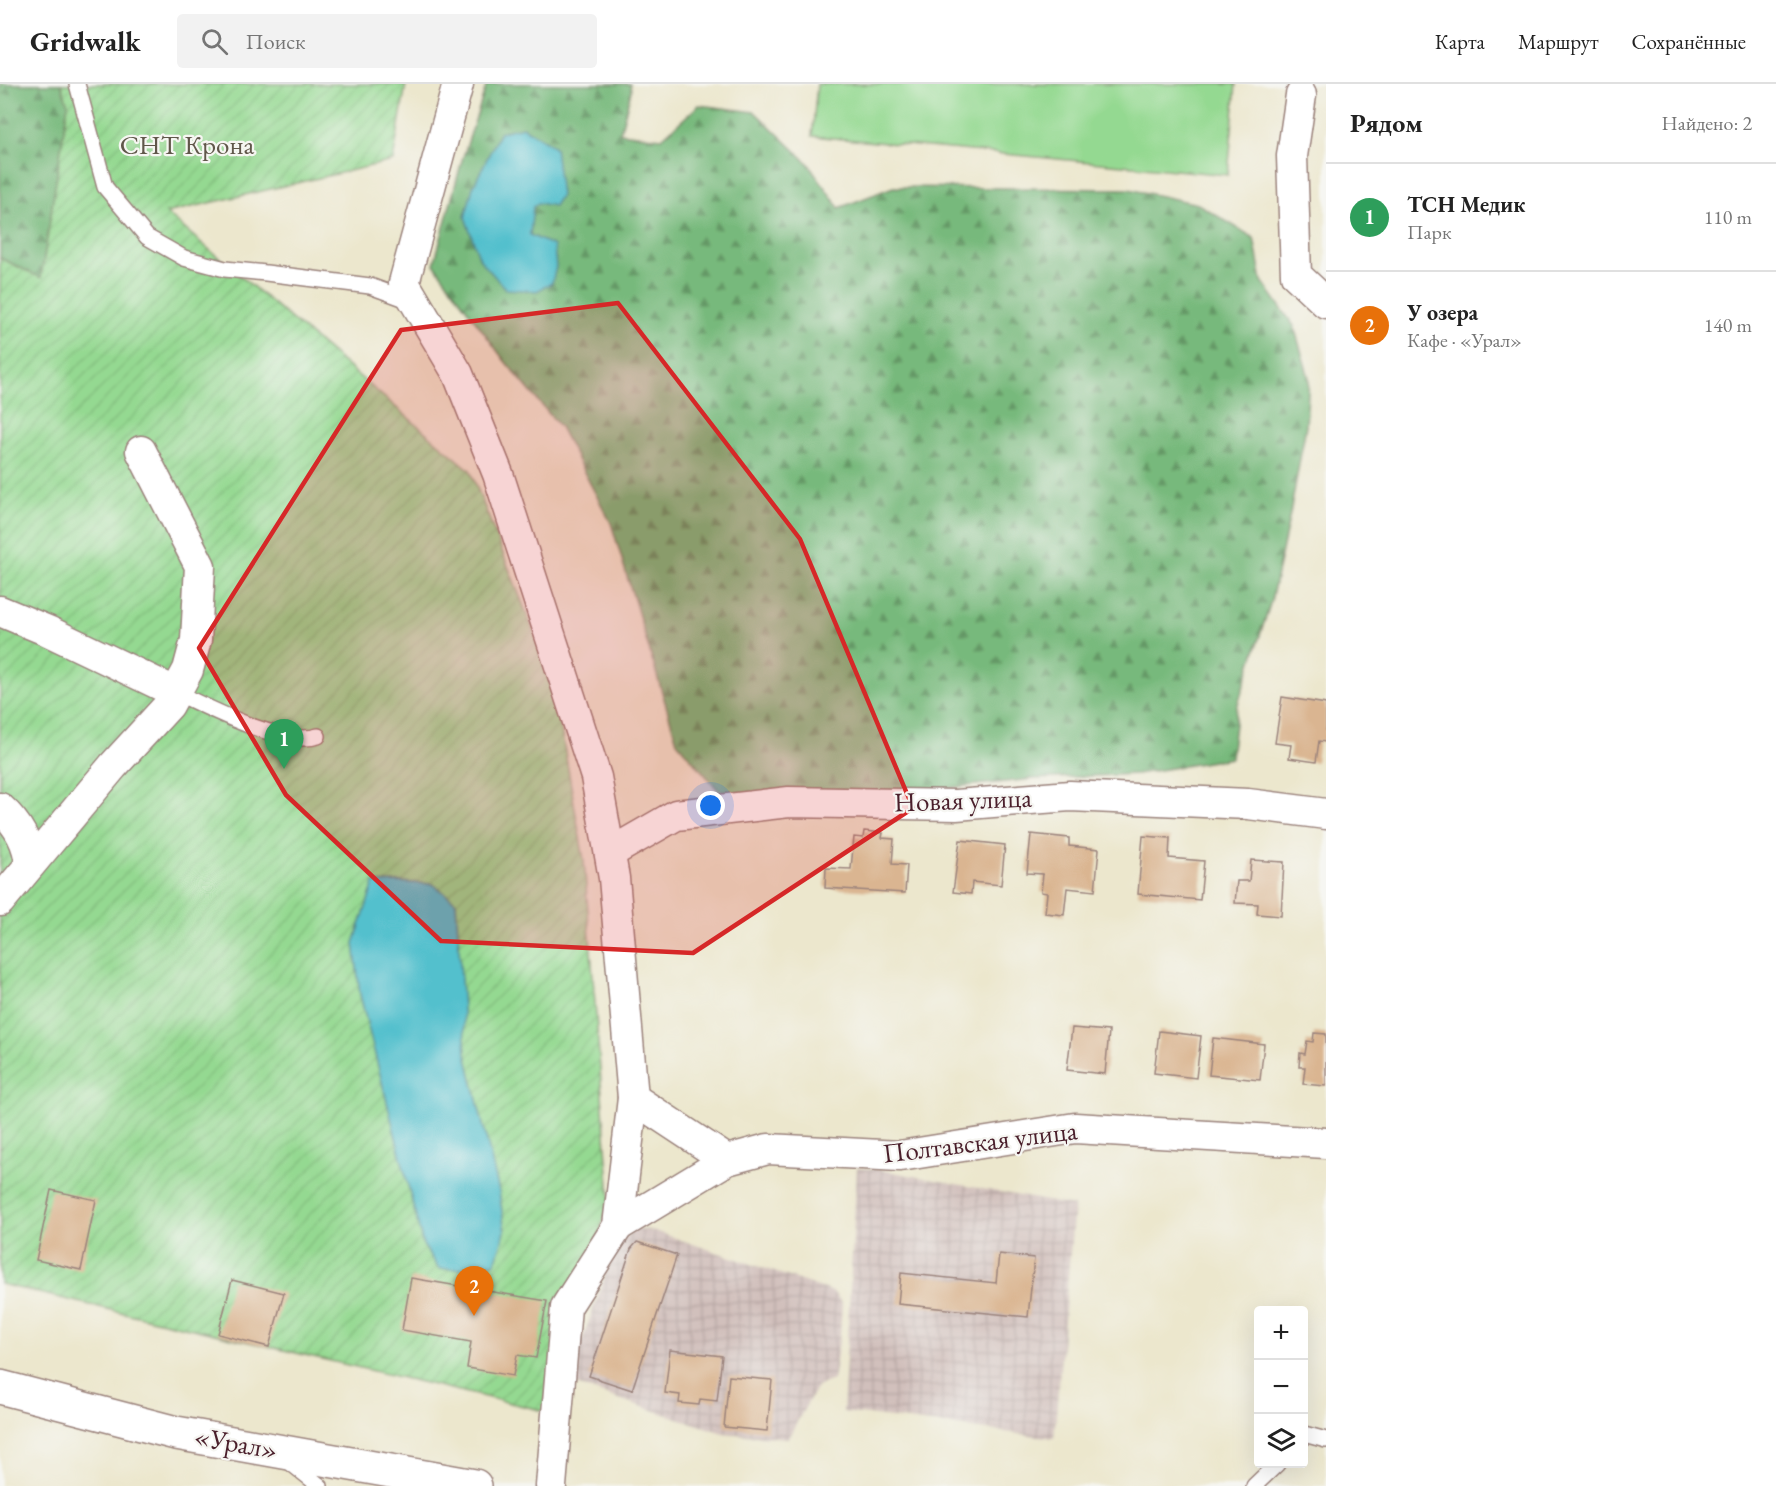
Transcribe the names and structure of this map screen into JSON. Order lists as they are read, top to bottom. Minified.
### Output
{"streets":{"highway":["«Урал»"],"street":["Новая улица","Полтавская улица"]},"parks":["СНТ Крона"],"page":{"header":"Gridwalk","search":"Поиск","nav":["Карта","Маршрут","Сохранённые"],"heading":["Рядом","Найдено: 2"],"list":[{"mark":"1","name":"ТСН Медик","note":"Парк","value":"110 m"},{"mark":"2","name":"У озера","note":"Кафе · «Урал»","value":"140 m"}],"pins":["1","2"],"map_buttons":["+","−"]}}
